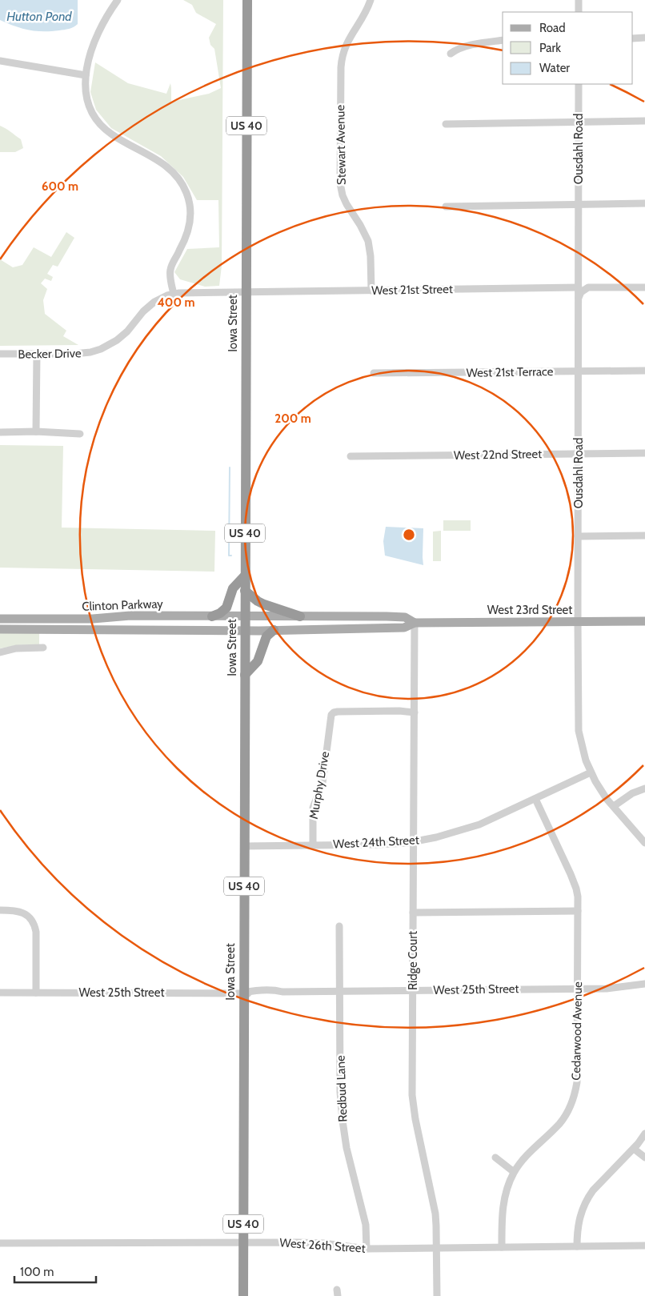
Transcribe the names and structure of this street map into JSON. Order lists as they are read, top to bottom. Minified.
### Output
{"streets":{"highway":["US 40","Iowa Street"],"main road":["Clinton Parkway","West 23rd Street"],"street":["Stewart Avenue","Ousdahl Road","West 21st Street","Becker Drive","West 21st Terrace","West 22nd Street","Murphy Drive","West 24th Street","Ridge Court","West 25th Street","Cedarwood Avenue","Redbud Lane","West 26th Street"]},"crossings":[["Stewart Avenue","West 21st Street"],["Ousdahl Road","West 21st Street"],["Ousdahl Road","West 21st Terrace"],["Ousdahl Road","West 22nd Street"],["Ousdahl Road","West 23rd Street"],["Ousdahl Road","West 24th Street"],["West 21st Street","Iowa Street"],["West 21st Street","Becker Drive"],["Iowa Street","Becker Drive"],["Iowa Street","Clinton Parkway"],["Iowa Street","West 23rd Street"],["Iowa Street","West 24th Street"],["Iowa Street","West 25th Street"],["Iowa Street","West 26th Street"],["Clinton Parkway","West 23rd Street"],["West 23rd Street","Ridge Court"],["Murphy Drive","West 24th Street"],["Murphy Drive","Ridge Court"],["West 24th Street","Ridge Court"],["West 24th Street","Cedarwood Avenue"],["Ridge Court","West 25th Street"],["Ridge Court","West 26th Street"],["West 25th Street","Cedarwood Avenue"],["West 25th Street","Redbud Lane"],["Cedarwood Avenue","West 26th Street"],["Redbud Lane","West 26th Street"]],"water":["Hutton Pond"],"legend":["Road","Park","Water"],"scale_bar":"100 m","rings":["600 m","400 m","200 m"]}
